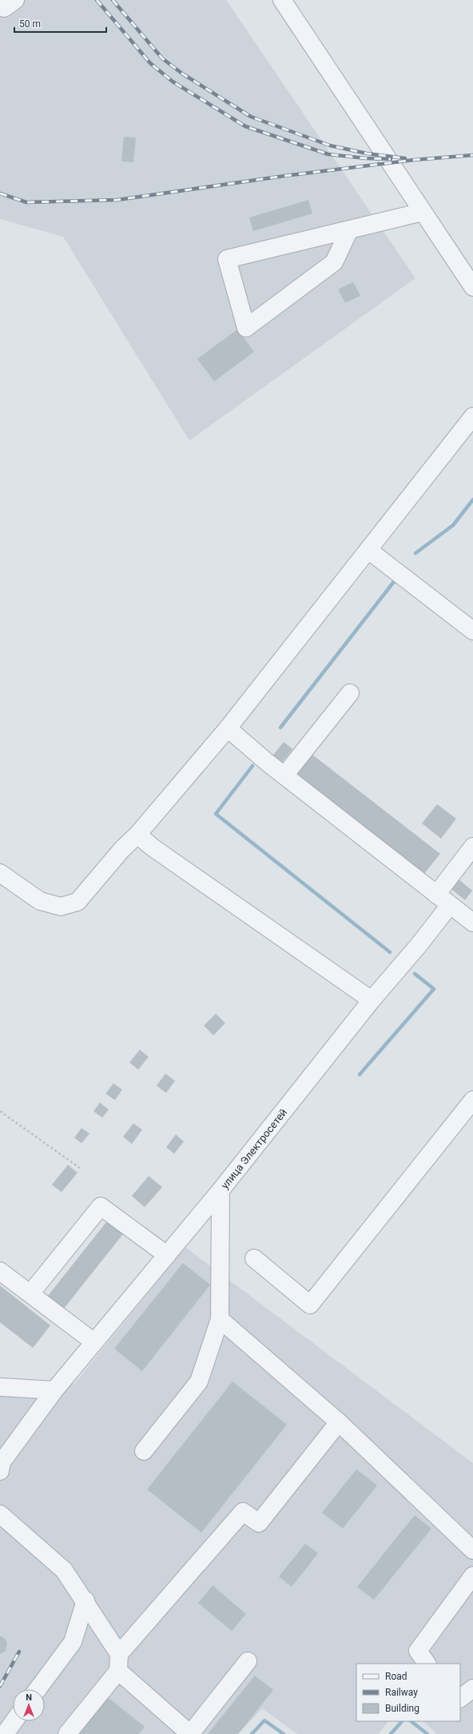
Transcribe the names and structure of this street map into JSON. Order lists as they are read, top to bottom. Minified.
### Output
{"streets":{"street":["улица Электросетей"]},"legend":["Road","Railway","Building"],"scale_bar":"50 m","north":"top"}
